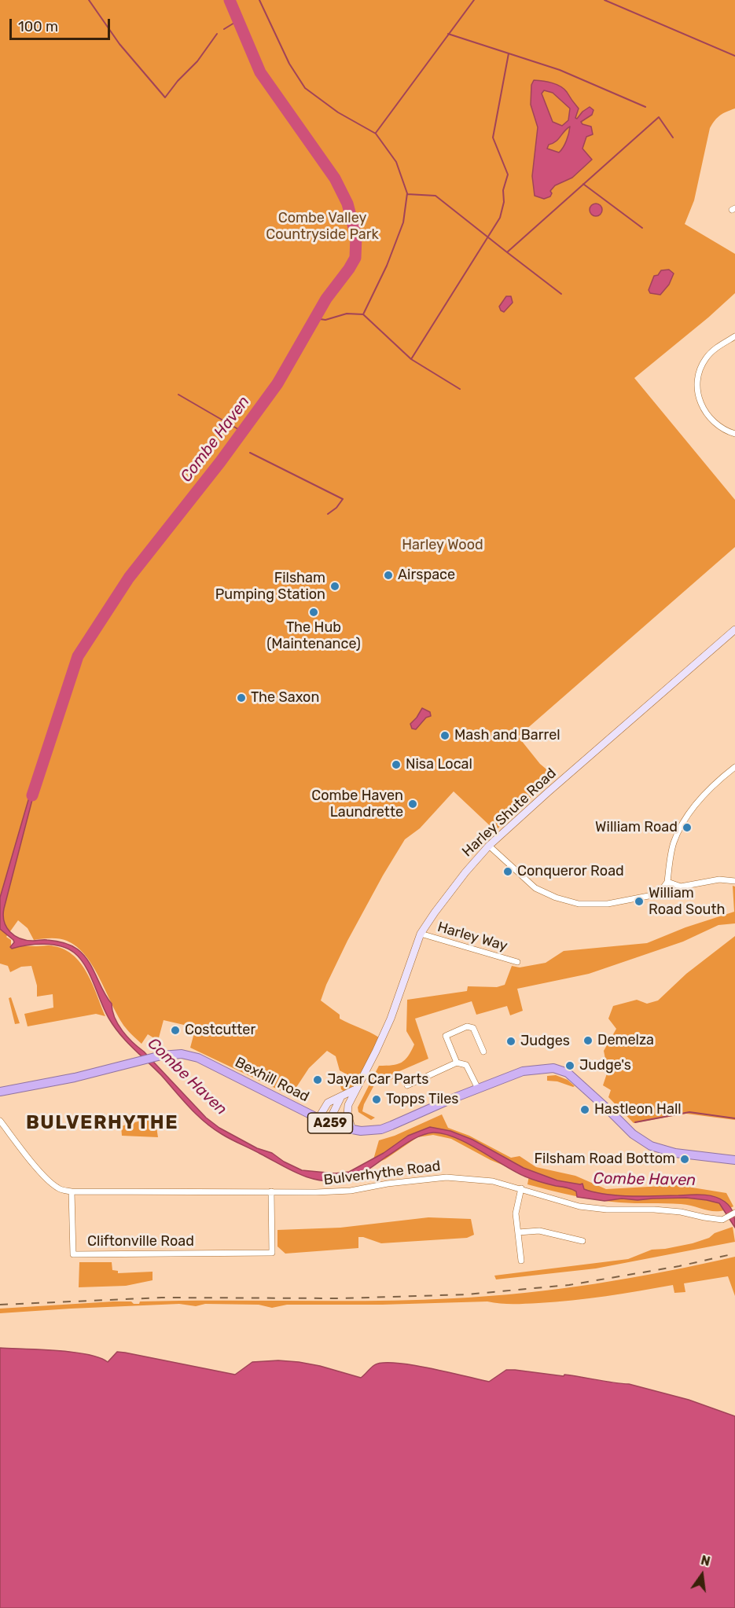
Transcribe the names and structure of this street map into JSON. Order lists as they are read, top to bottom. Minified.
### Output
{"streets":{"highway":["Bexhill Road","A259"],"main road":["Harley Shute Road"],"street":["Harley Way","Bulverhythe Road","Cliftonville Road"]},"crossings":[["Harley Shute Road","Harley Way"],["Harley Shute Road","Bexhill Road"],["Bulverhythe Road","Cliftonville Road"]],"districts":["BULVERHYTHE"],"water":["Combe Haven"],"parks":["Combe Valley Countryside Park","Harley Wood"],"places":["Airspace","Filsham Pumping Station","The Hub (Maintenance)","The Saxon","Mash and Barrel","Nisa Local","Combe Haven Laundrette","William Road","Conqueror Road","William Road South","Costcutter","Demelza","Judges","Judge's","Jayar Car Parts","Topps Tiles","Hastleon Hall","Filsham Road Bottom"],"scale_bar":"100 m","north":"top"}
